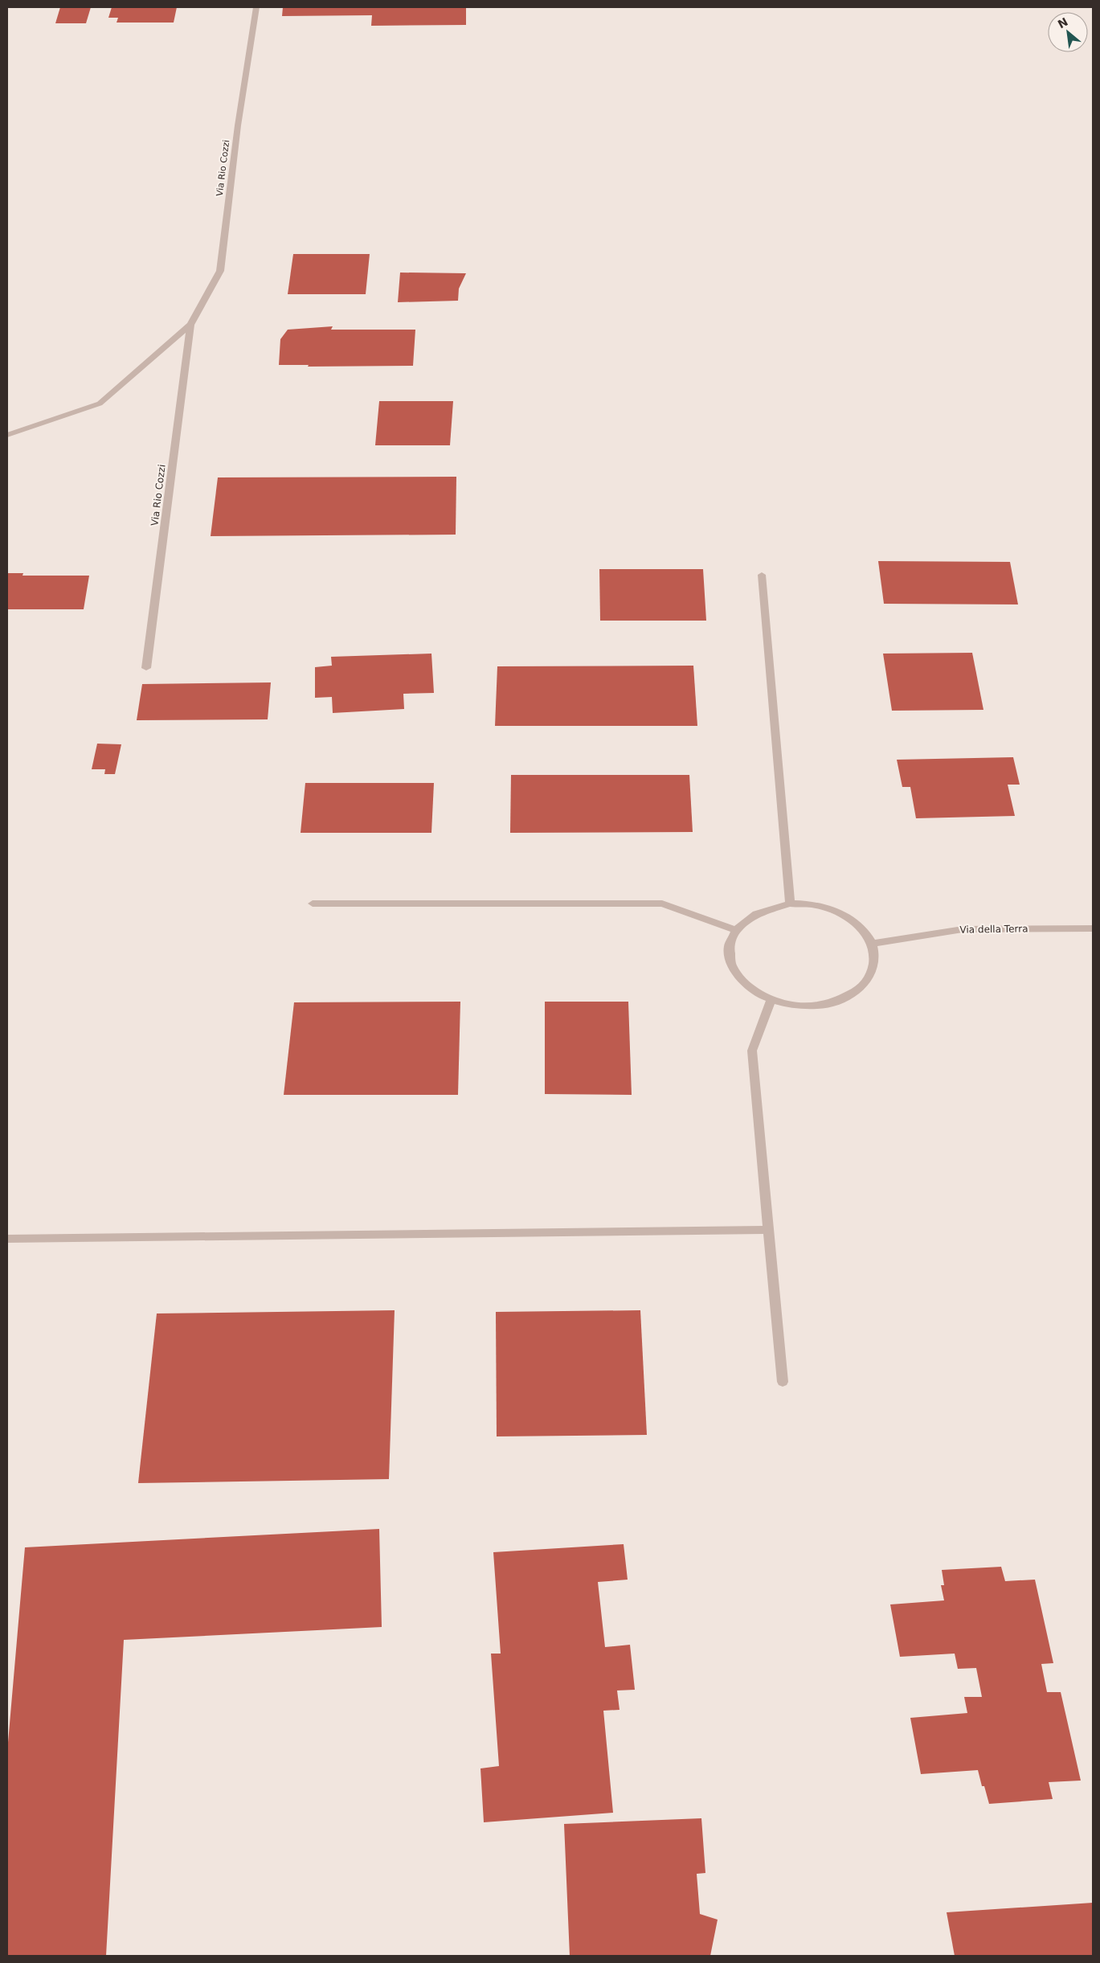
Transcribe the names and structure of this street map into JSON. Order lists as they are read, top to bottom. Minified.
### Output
{"streets":{"street":["Via Rio Cozzi","Via della Terra"]},"north":"top left"}
